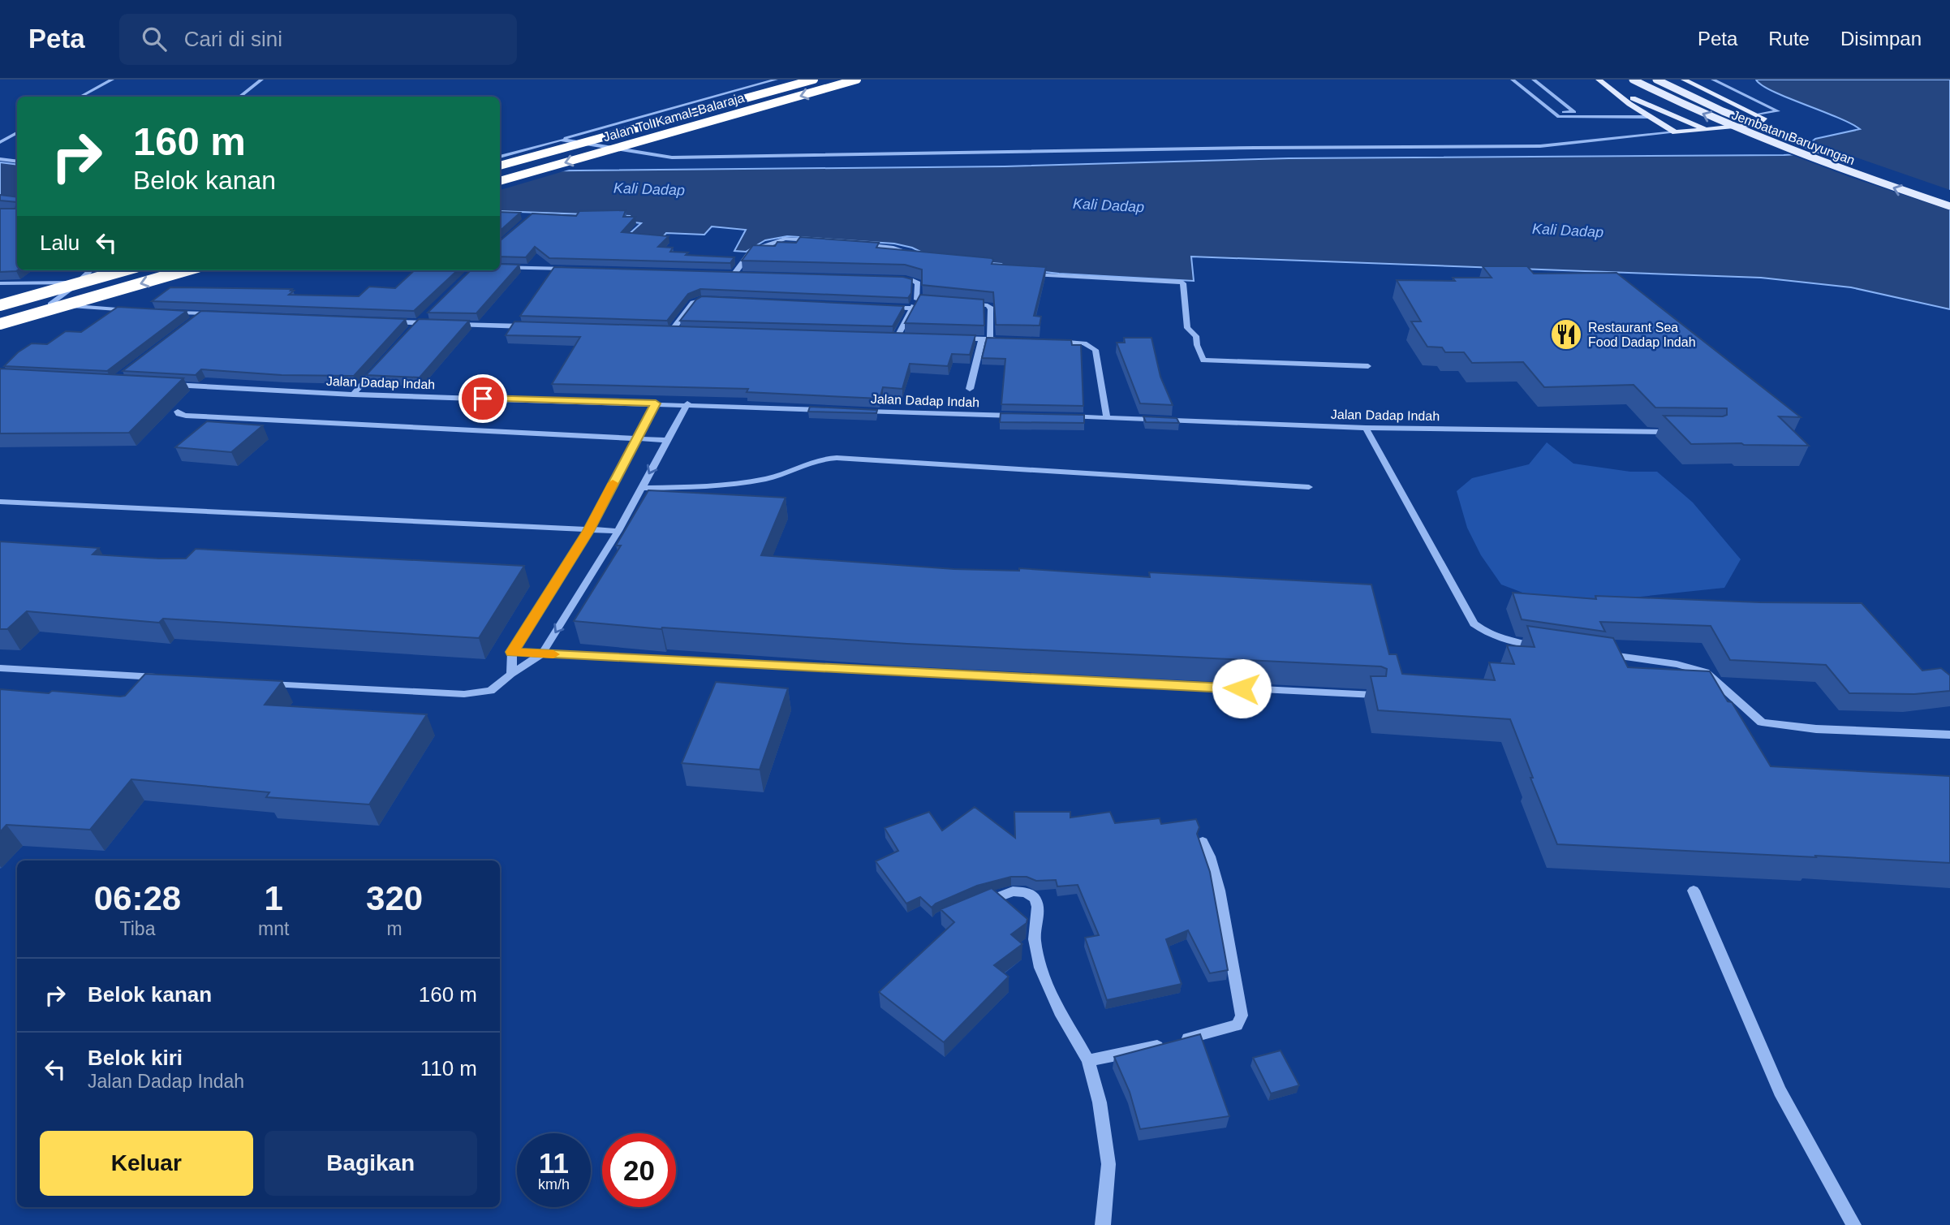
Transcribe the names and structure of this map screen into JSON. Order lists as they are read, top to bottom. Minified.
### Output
{"streets":{"highway":["Jalan Tol Kamal–Balaraja"],"main road":["Jembatan Baruyungan"],"street":["Jalan Dadap Indah"]},"water":["Kali Dadap"],"places":{"restaurant":["Restaurant Sea Food Dadap Indah"]},"page":{"header":"Peta","search":"Cari di sini","nav":["Peta","Rute","Disimpan"],"turn":["160 m","Belok kanan"],"then":"Lalu","eta":["06:28","Tiba","1","mnt","320","m"],"list":[{"name":"Belok kanan","value":"160 m"},{"name":"Belok kiri","note":"Jalan Dadap Indah","value":"110 m"}],"buttons":["Keluar","Bagikan"],"speed":"11 km/h","limit":"20"}}
